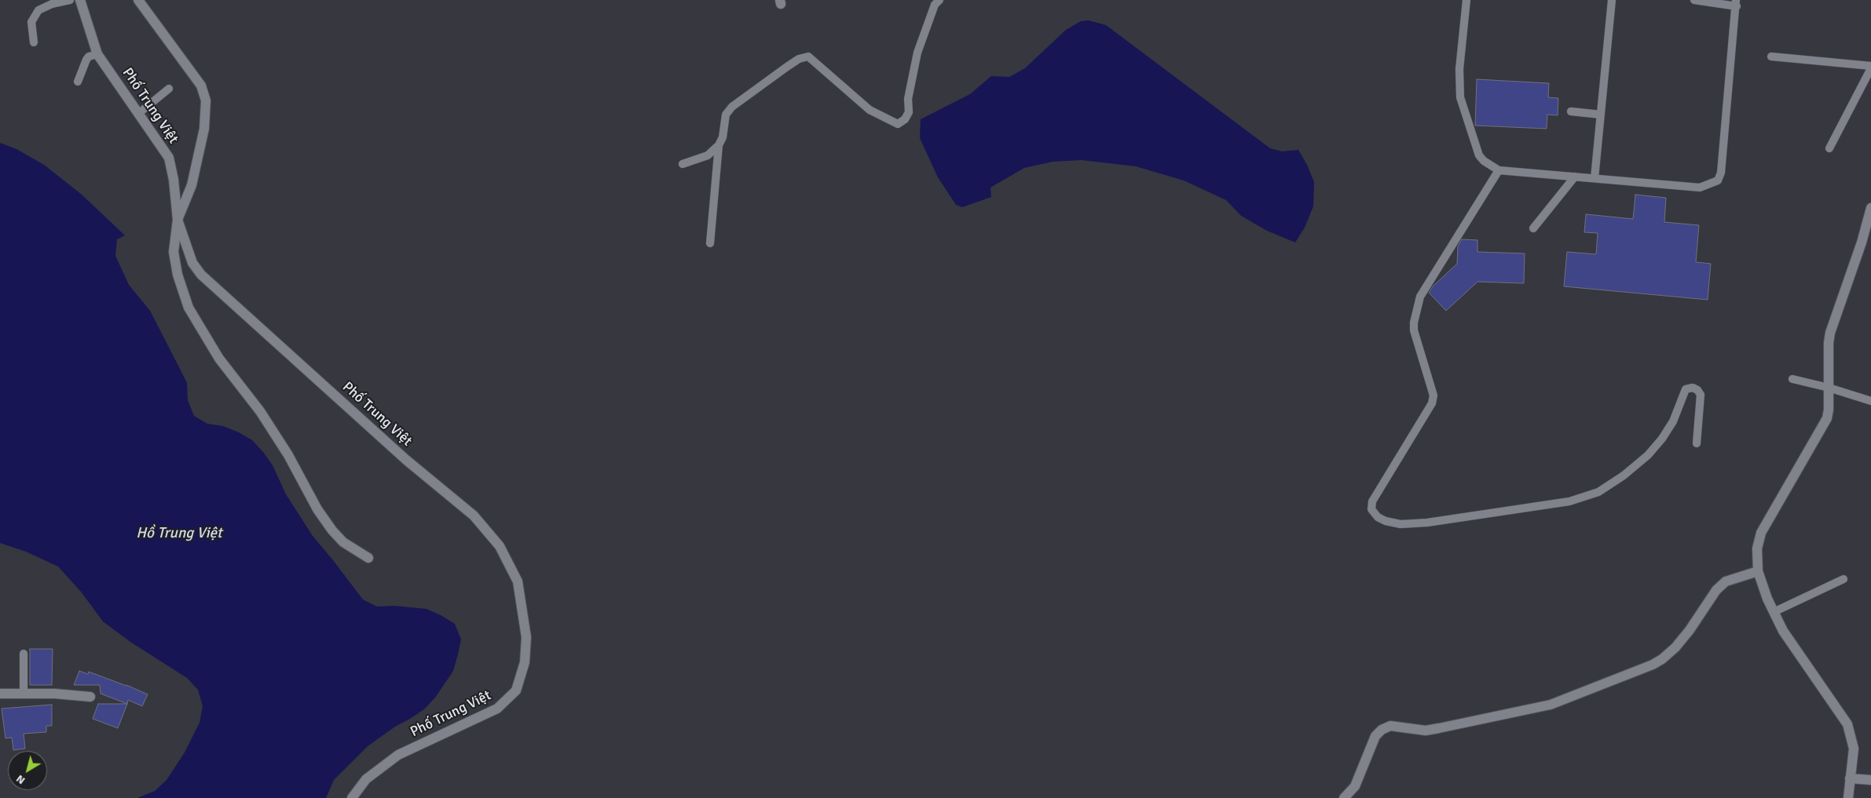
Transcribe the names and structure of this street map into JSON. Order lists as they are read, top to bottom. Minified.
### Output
{"streets":{"street":["Phố Trung Việt"]},"water":["Hồ Trung Việt"],"north":"bottom left"}
